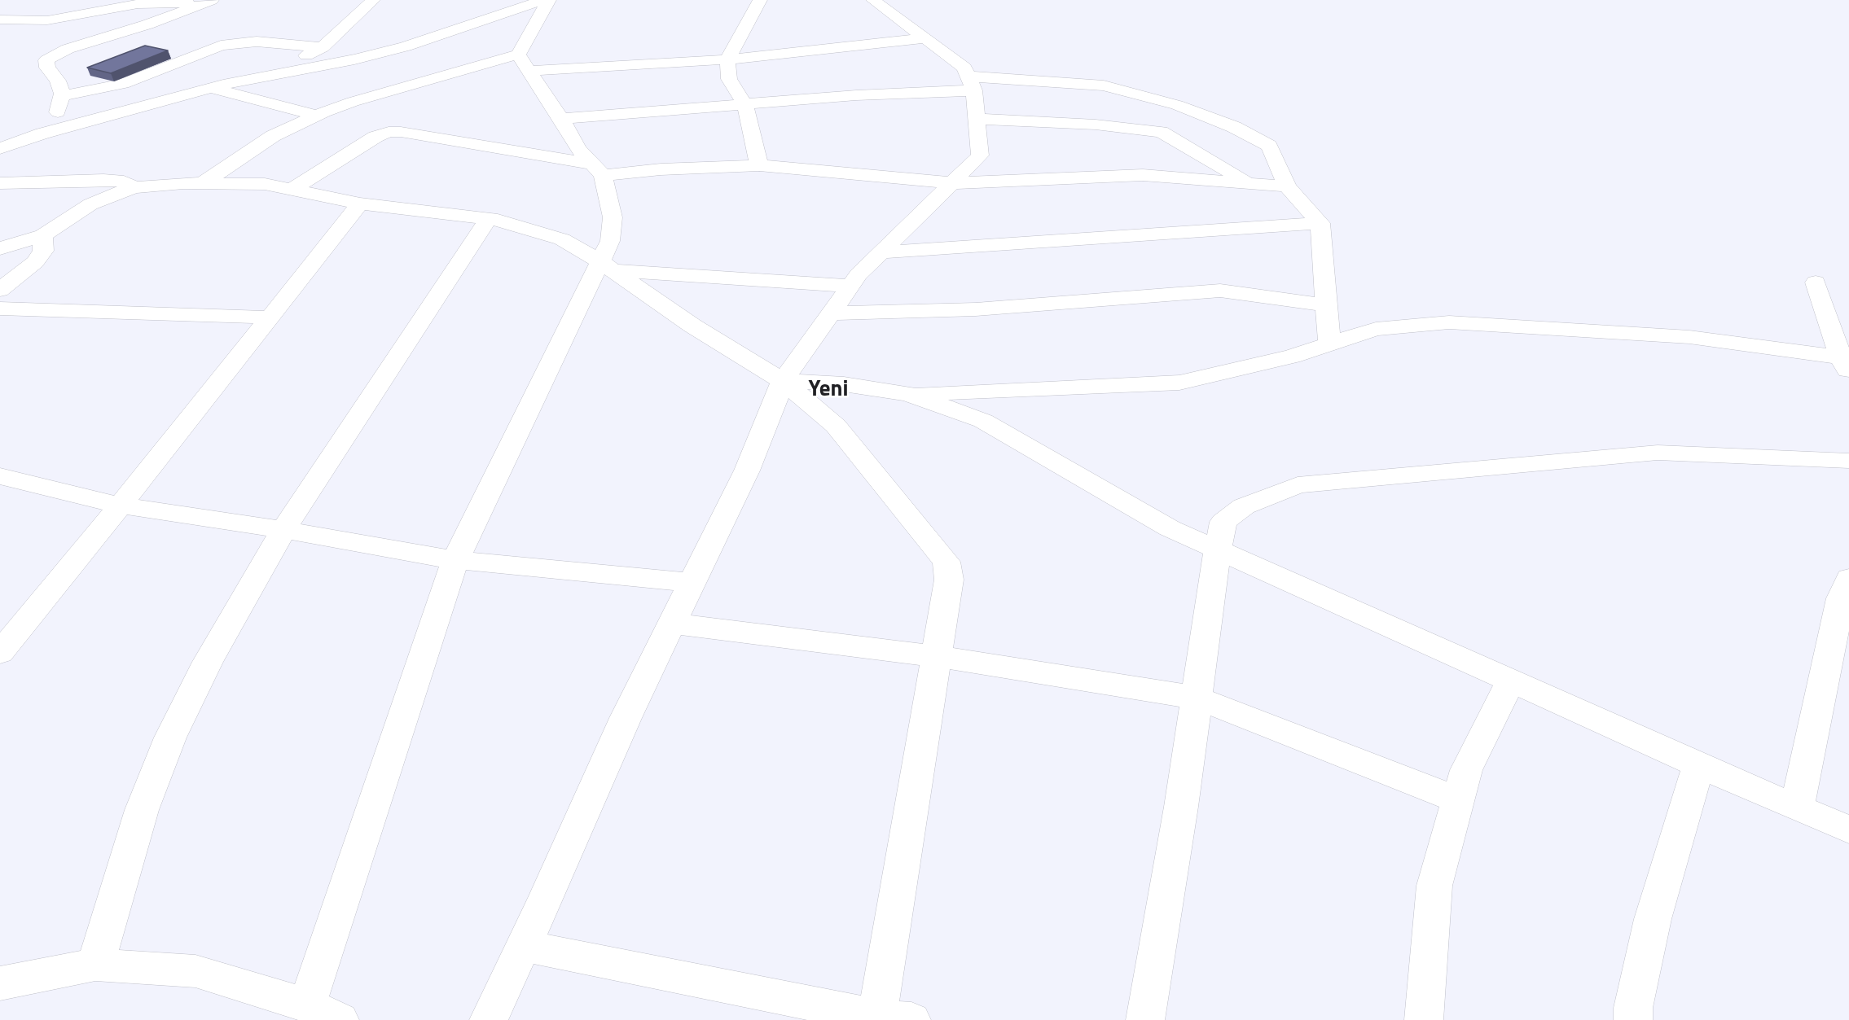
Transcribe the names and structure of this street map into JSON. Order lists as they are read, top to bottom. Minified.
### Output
{"districts":["Yeni"]}
